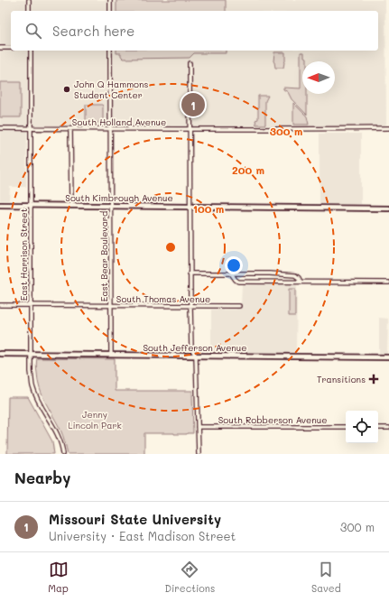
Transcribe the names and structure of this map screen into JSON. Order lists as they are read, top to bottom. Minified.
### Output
{"streets":{"main road":["South Kimbrough Avenue","South Jefferson Avenue"],"street":["South Holland Avenue","East Harrison Street","East Bear Boulevard","South Thomas Avenue","South Robberson Avenue"]},"crossings":[["South Holland Avenue","East Harrison Street"],["South Holland Avenue","East Bear Boulevard"],["South Kimbrough Avenue","East Harrison Street"],["South Kimbrough Avenue","East Bear Boulevard"],["East Harrison Street","South Thomas Avenue"],["East Harrison Street","South Jefferson Avenue"],["East Bear Boulevard","South Thomas Avenue"],["East Bear Boulevard","South Jefferson Avenue"]],"parks":["Jenny Lincoln Park"],"places":{"other":["John Q Hammons Student Center"],"health":["Transitions"]},"north":"left","page":{"search":"Search here","pins":"1","heading":"Nearby","list":[{"mark":"1","name":"Missouri State University","note":"University · East Madison Street","value":"300 m"}],"nav":["Map","Directions","Saved"]},"rings":["300 m","200 m","100 m"]}
